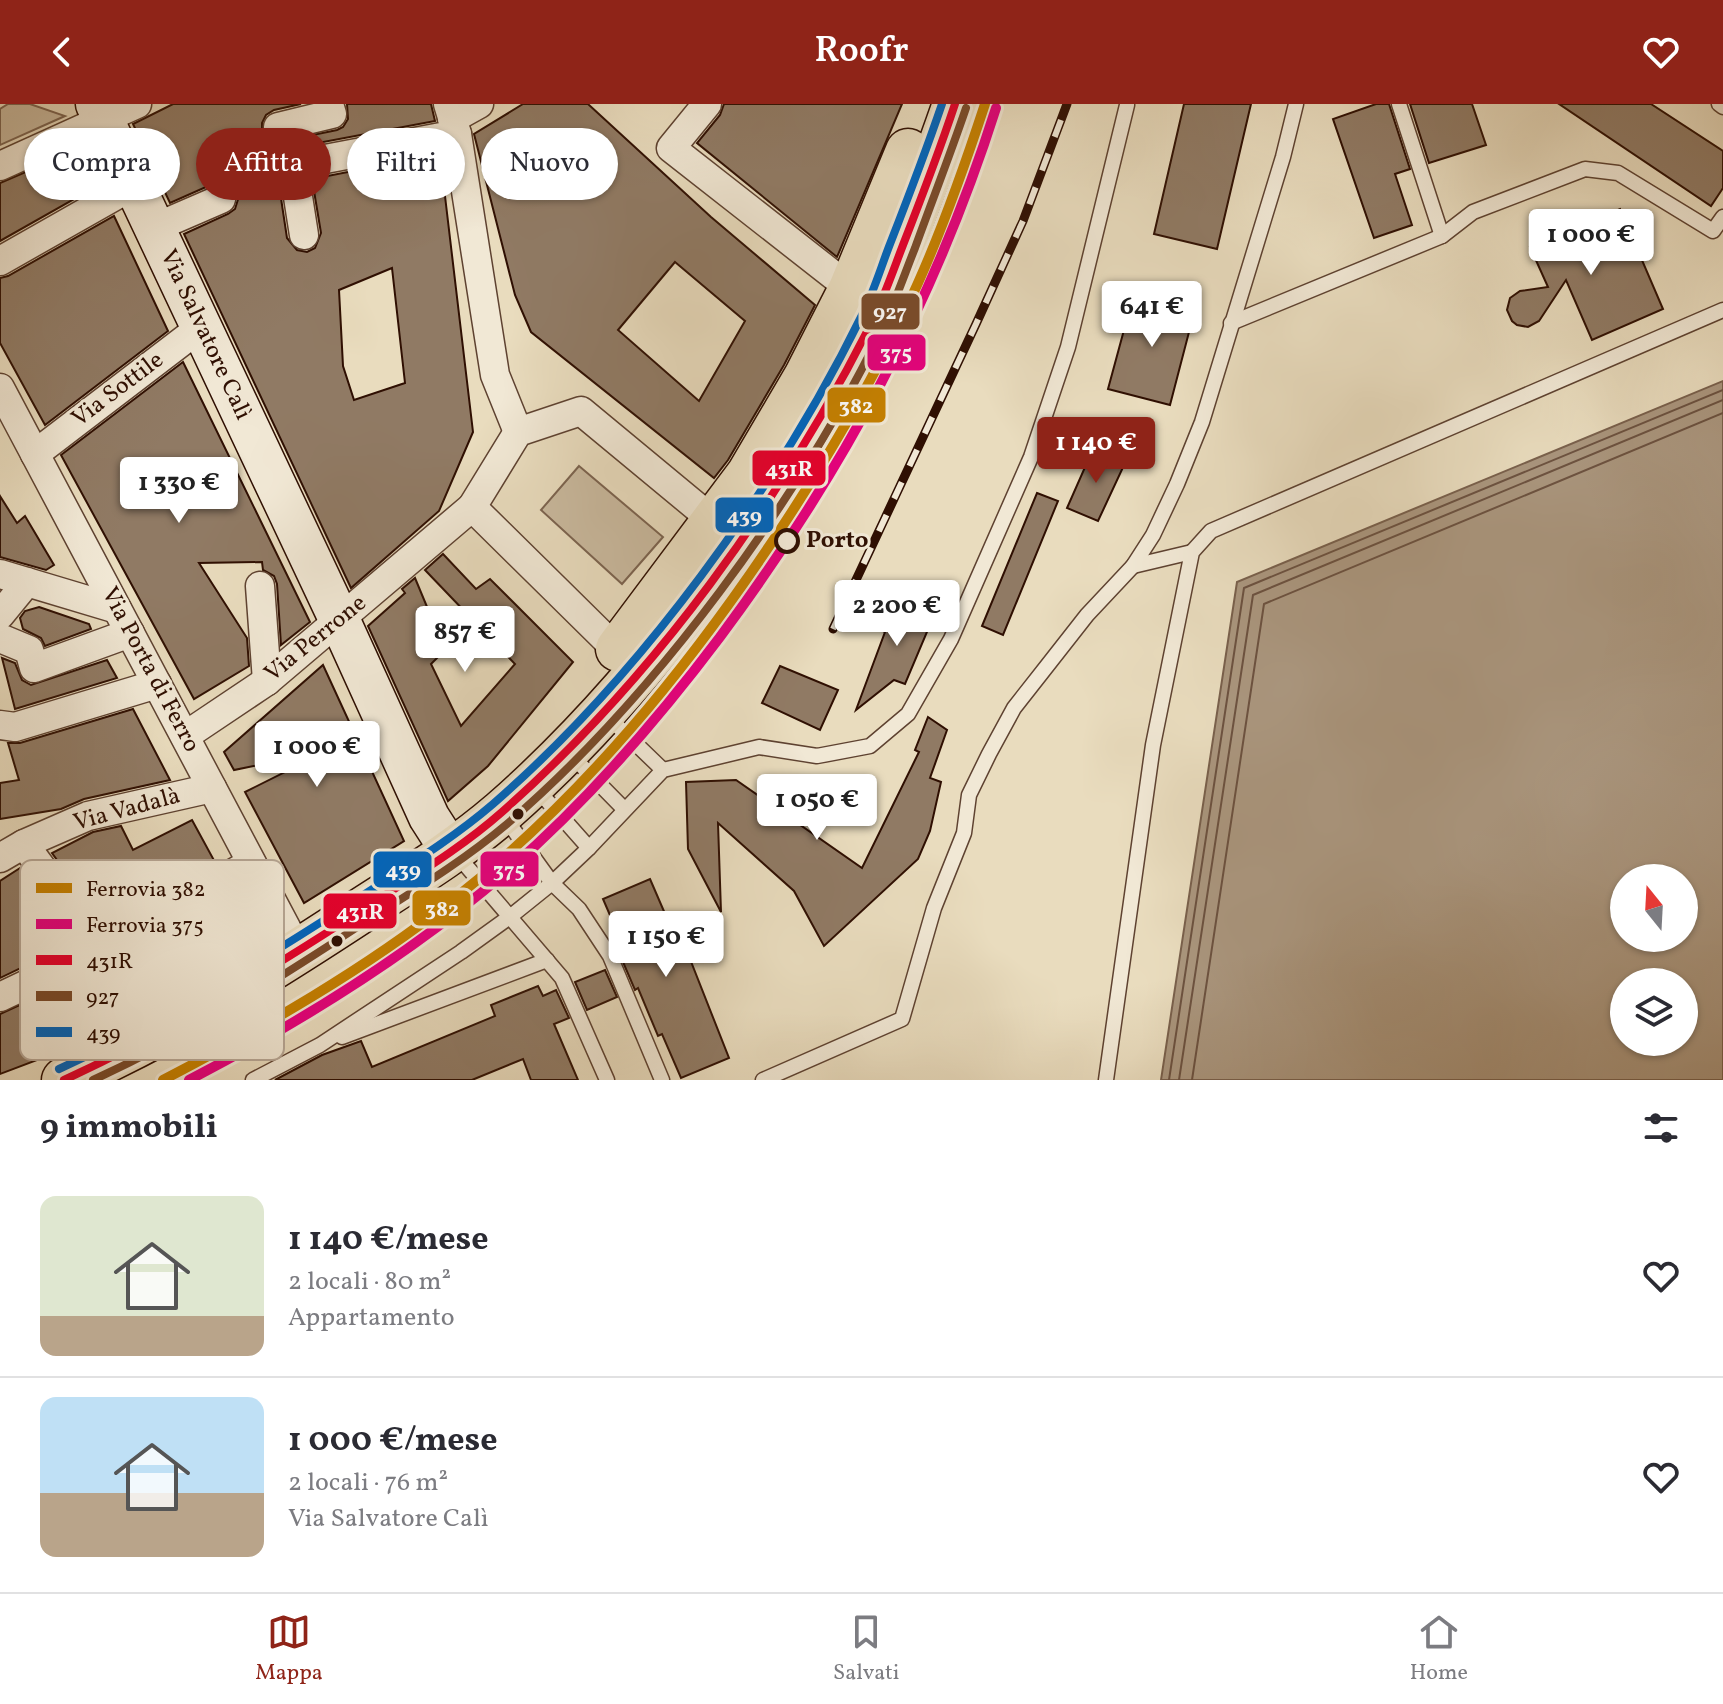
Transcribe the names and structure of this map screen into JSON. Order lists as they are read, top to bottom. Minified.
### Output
{"streets":{"main road":["Via Salvatore Calì"],"street":["Via Sottile","Via Perrone","Via Porta di Ferro","Via Vadalà"]},"crossings":[["Via Salvatore Calì","Via Sottile"],["Via Salvatore Calì","Via Perrone"],["Via Sottile","Via Porta di Ferro"],["Via Perrone","Via Porta di Ferro"],["Via Porta di Ferro","Via Vadalà"]],"places":["Porto"],"lines":["rail line 382","transit line 431R","transit line 439","rail line 375","transit line 927"],"legend":["Ferrovia 382","Ferrovia 375","431R","927","439"],"north":"top","page":{"header":"Roofr","chip":["Compra","Affitta","Filtri","Nuovo"],"price":["1 000 €","641 €","1 140 €","1 330 €","2 200 €","857 €","1 000 €","1 050 €","1 150 €"],"heading":"9 immobili","list":[{"name":"1 140 €/mese","note":"2 locali · 80 m² · Appartamento"},{"name":"1 000 €/mese","note":"2 locali · 76 m² · Via Salvatore Calì"}],"tabs":["Mappa","Salvati","Home"]}}
